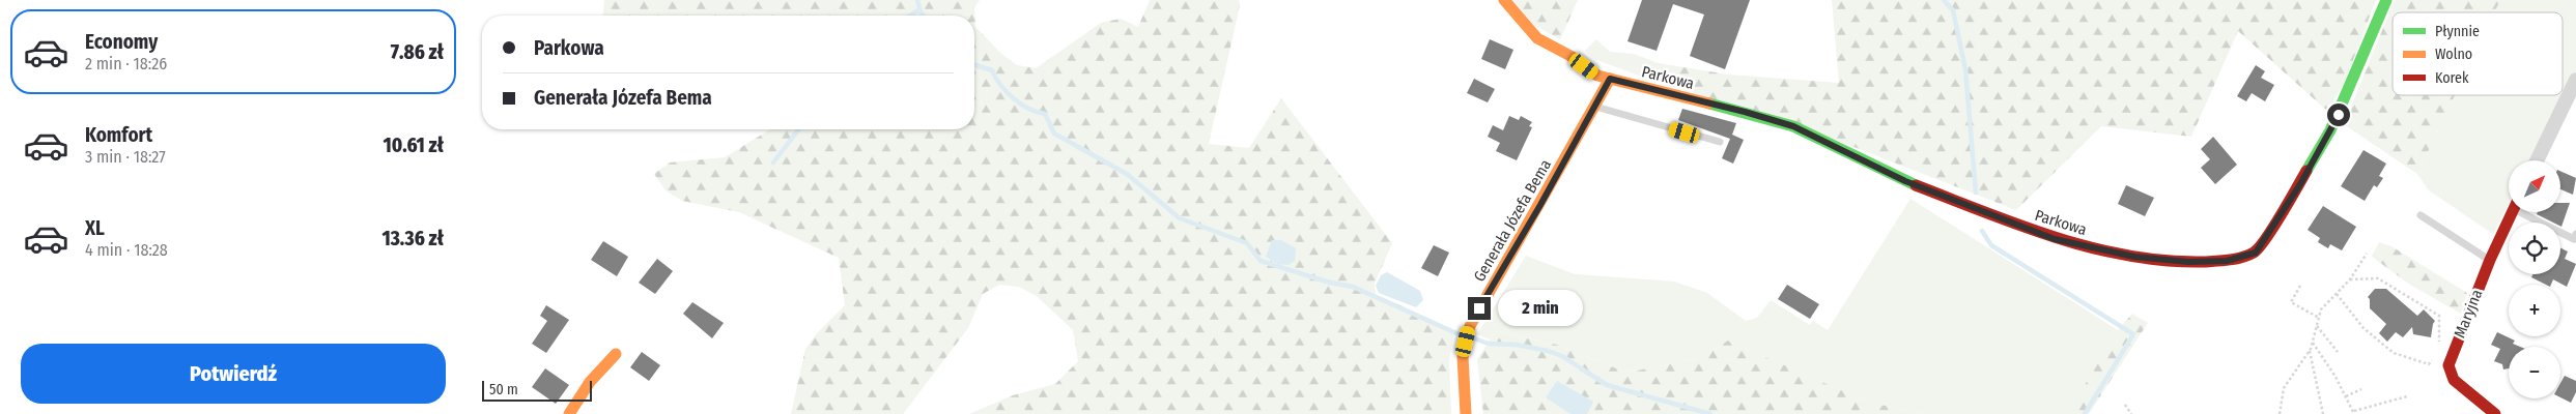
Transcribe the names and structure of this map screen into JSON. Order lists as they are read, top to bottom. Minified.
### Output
{"streets":{"street":["Parkowa","Generała Józefa Bema","Maryjna"]},"crossings":[["Parkowa","Generała Józefa Bema"]],"legend":["Płynnie","Wolno","Korek"],"scale_bar":"50 m","north":"top right","page":{"list":[{"name":"Economy","note":"2 min · 18:26","value":"7.86 zł"},{"name":"Komfort","note":"3 min · 18:27","value":"10.61 zł"},{"name":"XL","note":"4 min · 18:28","value":"13.36 zł"}],"banner":["Parkowa","Generała Józefa Bema"],"map_buttons":["+","−"],"bubble":"2 min","buttons":"Potwierdź","scale":"50 m"}}
